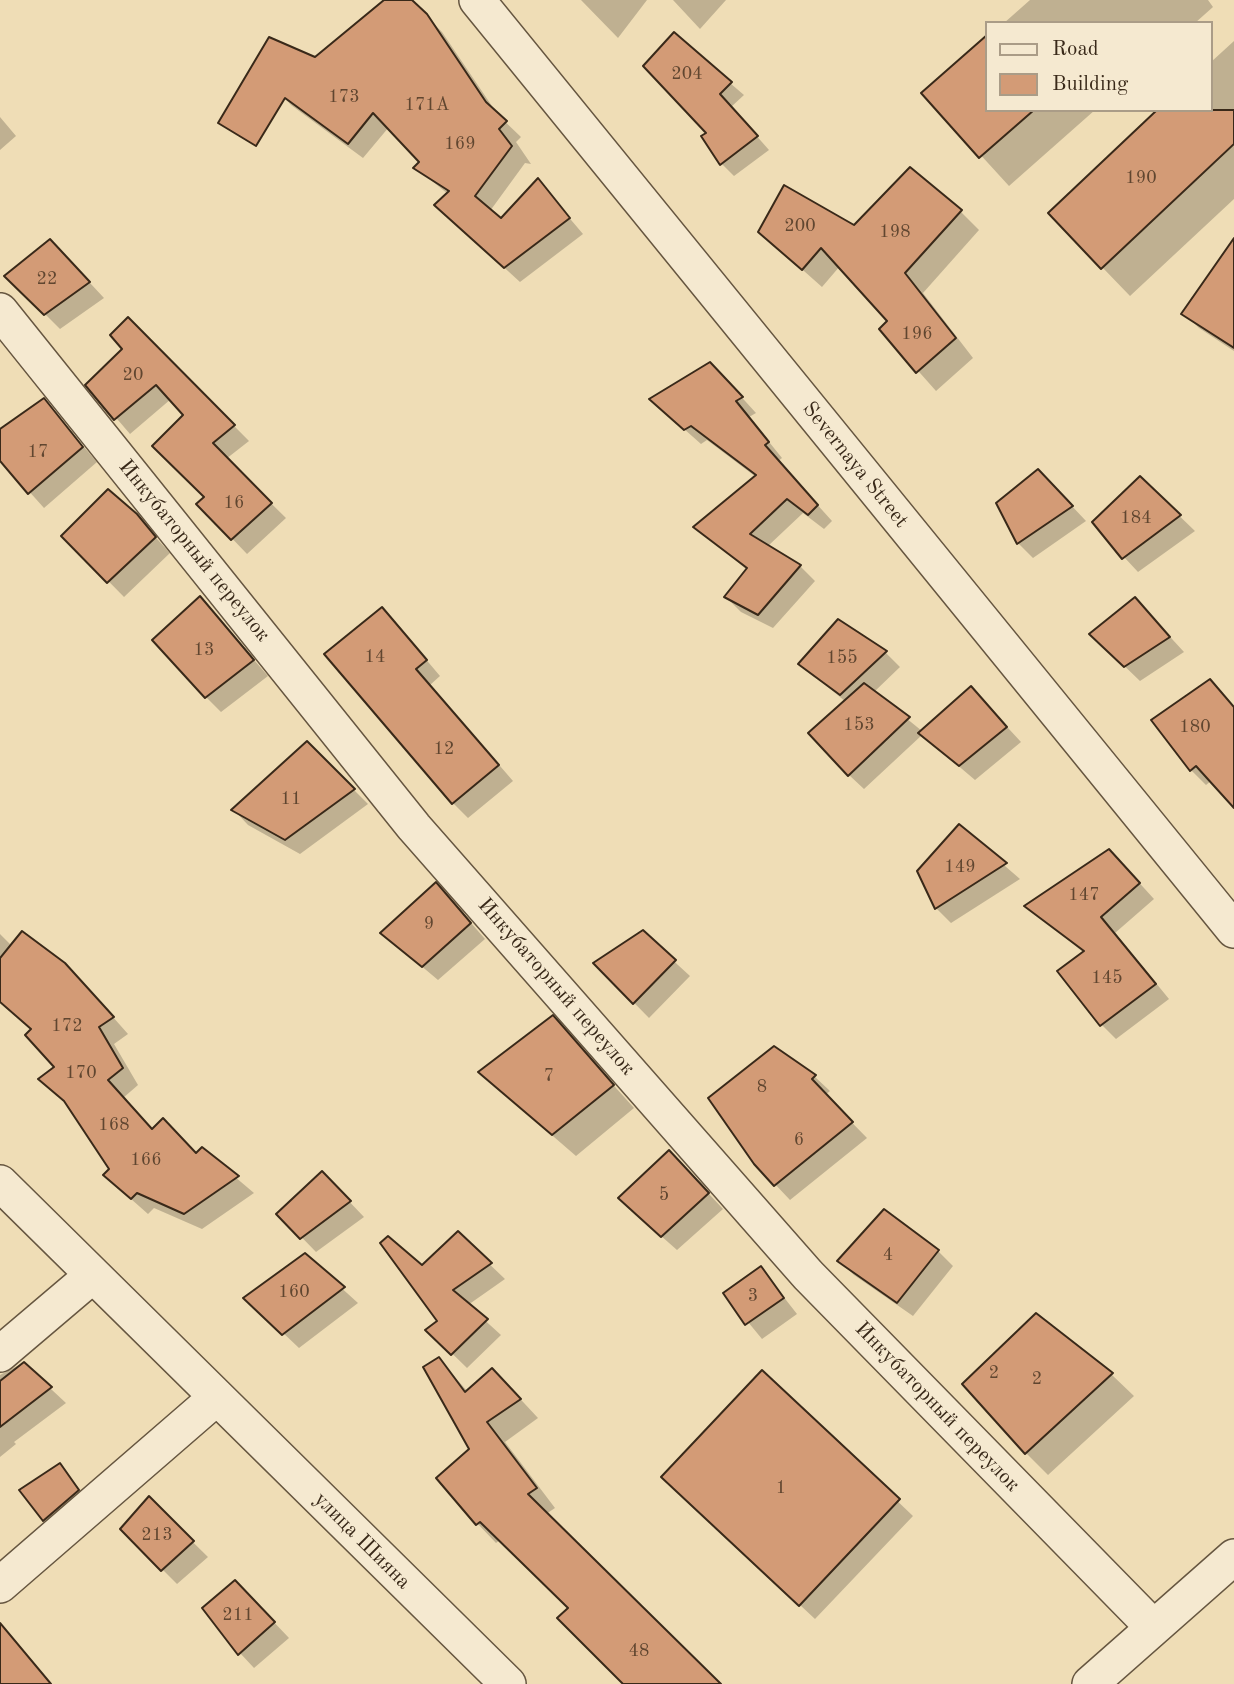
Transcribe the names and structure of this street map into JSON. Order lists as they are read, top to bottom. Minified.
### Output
{"streets":{"street":["Severnaya Street","Инкубаторный переулок","улица Шияна"]},"house_numbers":["204","173","171А","169","190","200","198","22","196","20","17","16","184","13","14","155","153","180","12","11","149","147","9","145","172","170","7","8","168","6","166","5","4","160","3","2","2","1","213","211","48"],"legend":["Road","Building"]}
